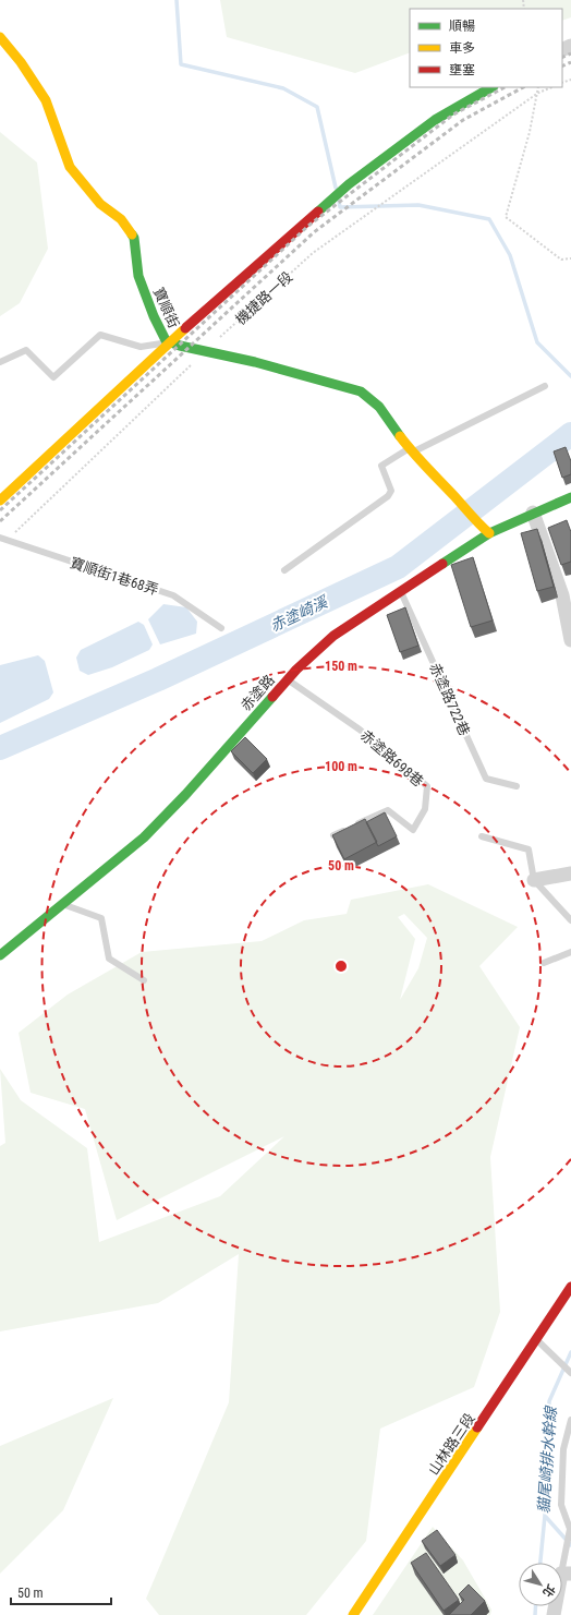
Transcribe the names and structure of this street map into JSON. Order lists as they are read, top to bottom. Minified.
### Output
{"streets":{"street":["機捷路一段","寶順街","赤塗路","山林路三段"],"lane":["寶順街1巷68弄","赤塗路722巷","赤塗路698巷"]},"crossings":[["機捷路一段","寶順街"],["機捷路一段","寶順街1巷68弄"],["寶順街","赤塗路"],["赤塗路","赤塗路722巷"],["赤塗路","赤塗路698巷"]],"water":["赤塗崎溪","貓尾崎排水幹線"],"legend":["順暢","車多","壅塞"],"scale_bar":"50 m","north":"bottom right","rings":["150 m","100 m","50 m"]}
